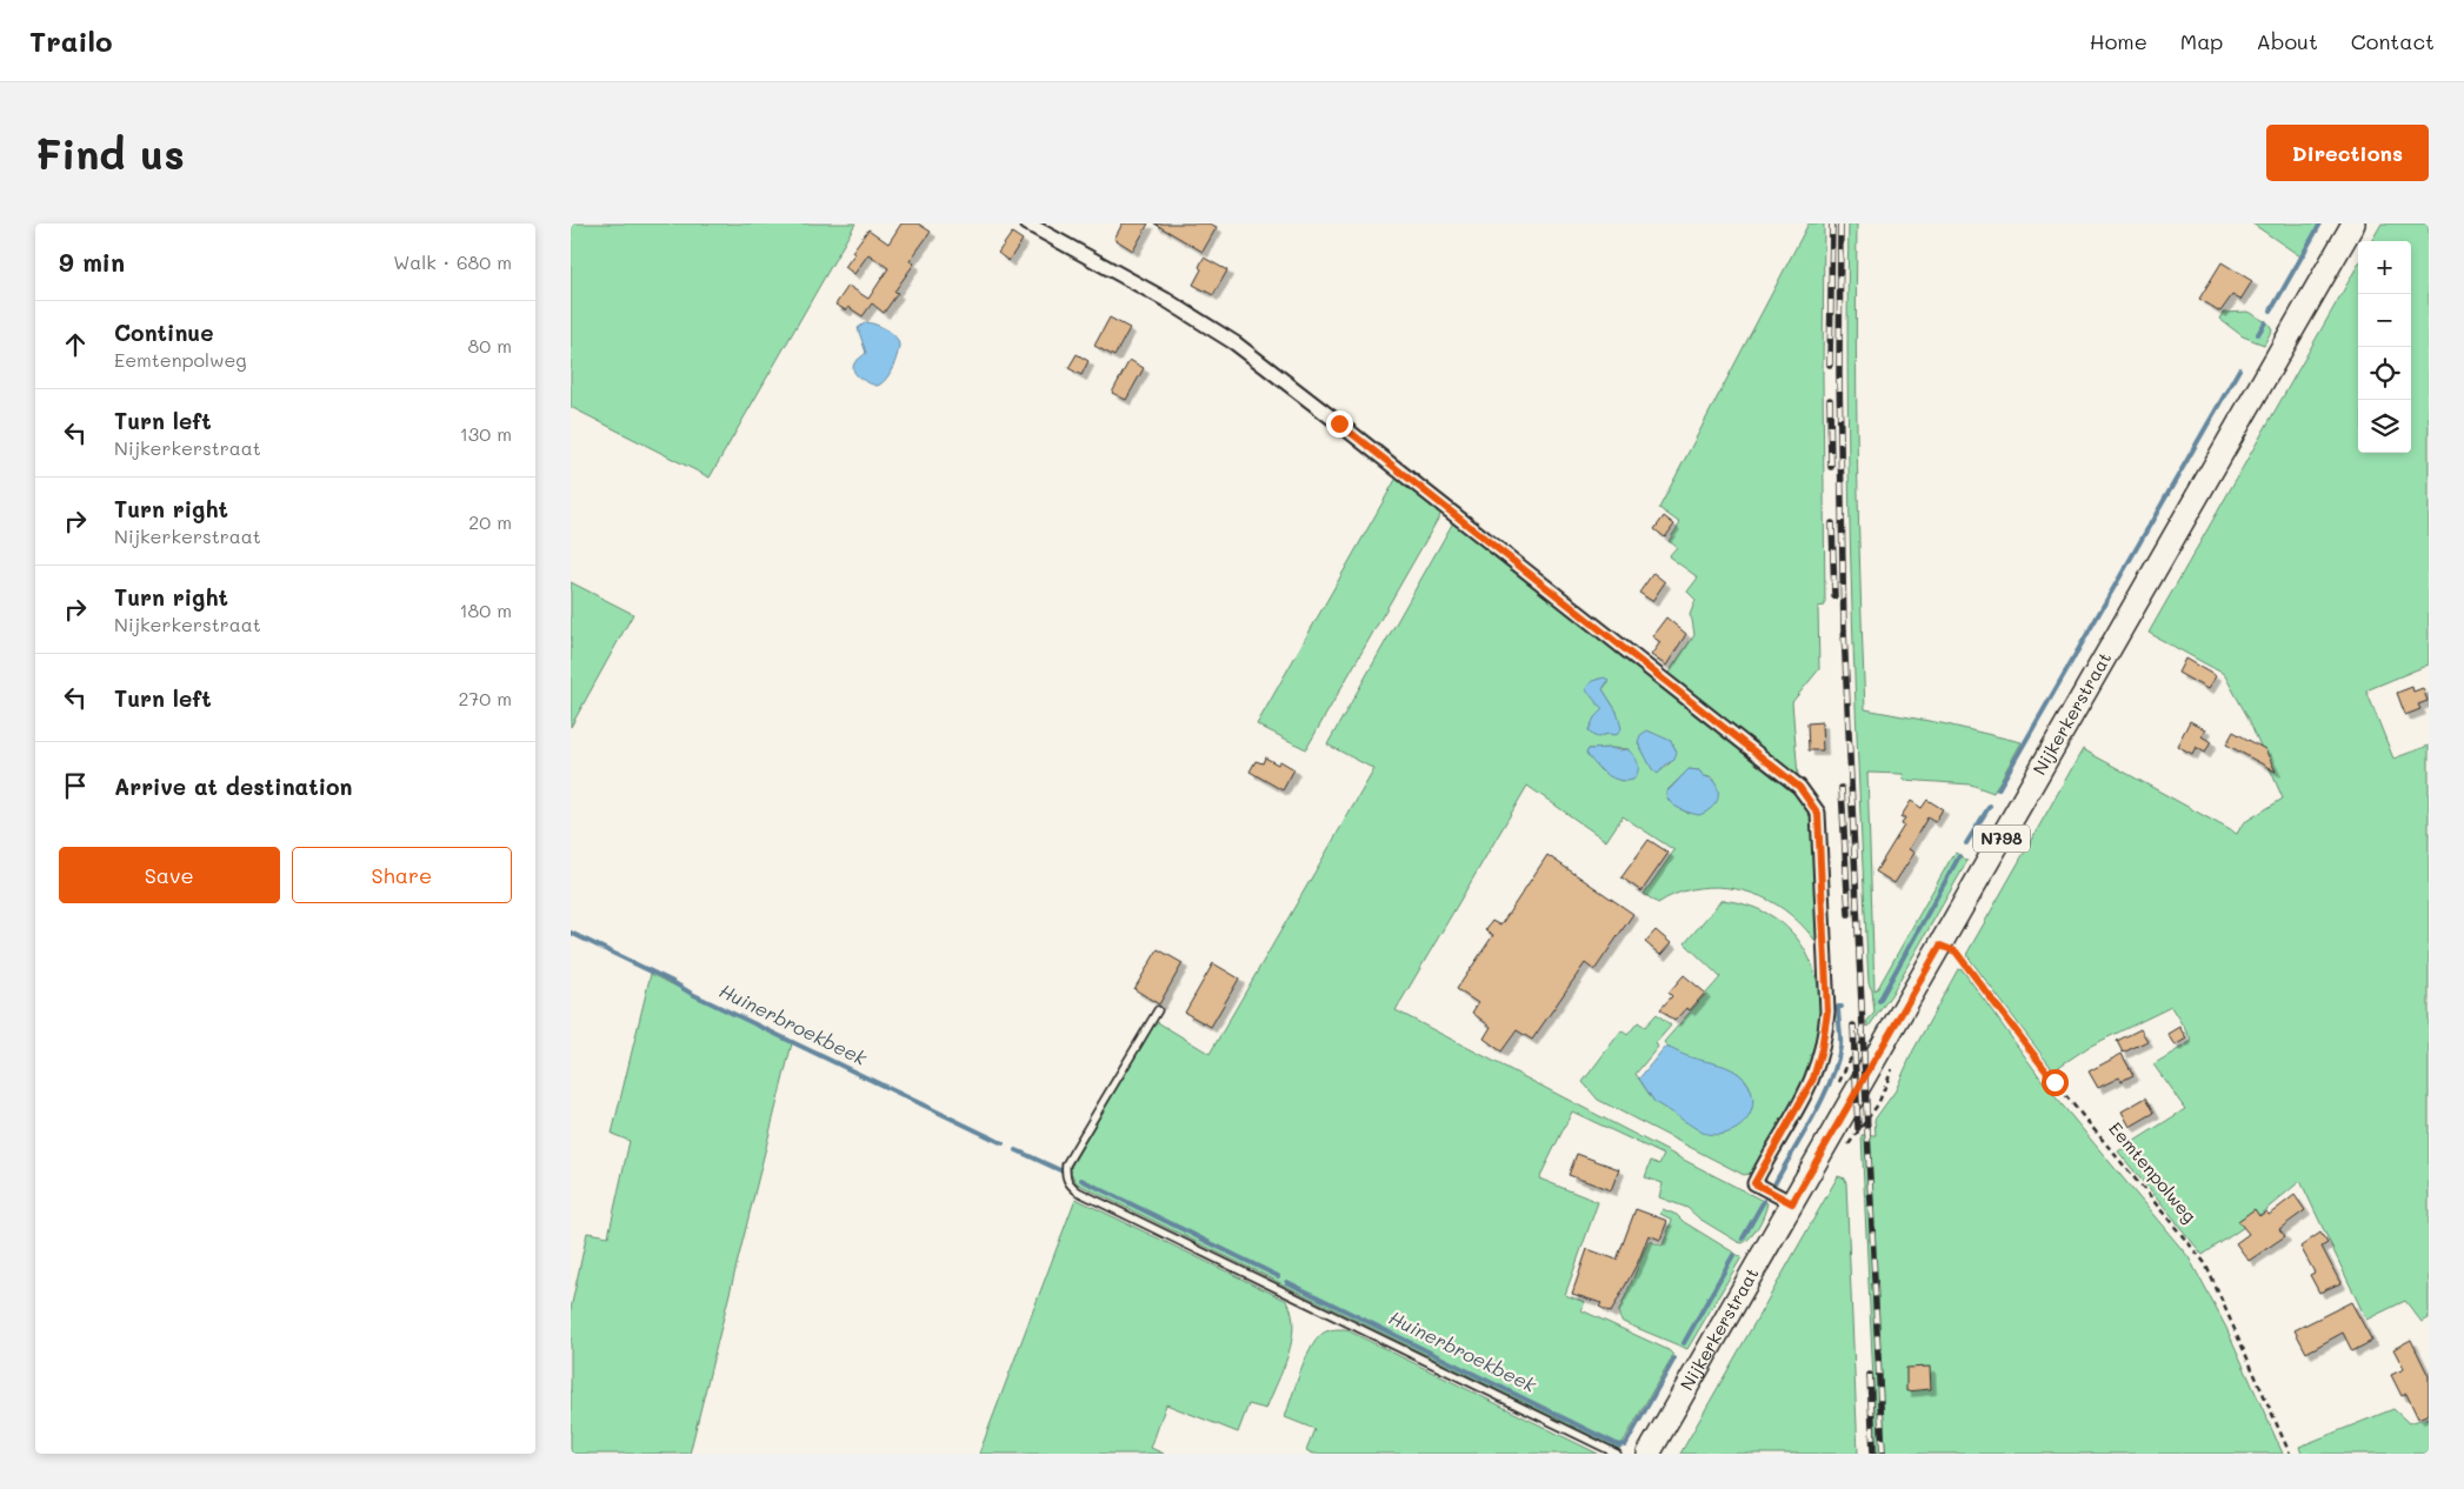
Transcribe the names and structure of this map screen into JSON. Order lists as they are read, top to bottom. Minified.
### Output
{"streets":{"main road":["Nijkerkerstraat","N798"],"path":["Eemtenpolweg"]},"crossings":[["Nijkerkerstraat","Eemtenpolweg"]],"water":["Huinerbroekbeek"],"page":{"header":"Trailo","nav":["Home","Map","About","Contact"],"buttons":["Directions",["Save","Share"]],"title":"Find us","heading":["9 min","Walk · 680 m"],"map_buttons":["+","−"],"list":[["Continue","Eemtenpolweg","80 m"],["Turn left","Nijkerkerstraat","130 m"],["Turn right","Nijkerkerstraat","20 m"],["Turn right","Nijkerkerstraat","180 m"],["Turn left","270 m"],"Arrive at destination"]}}
